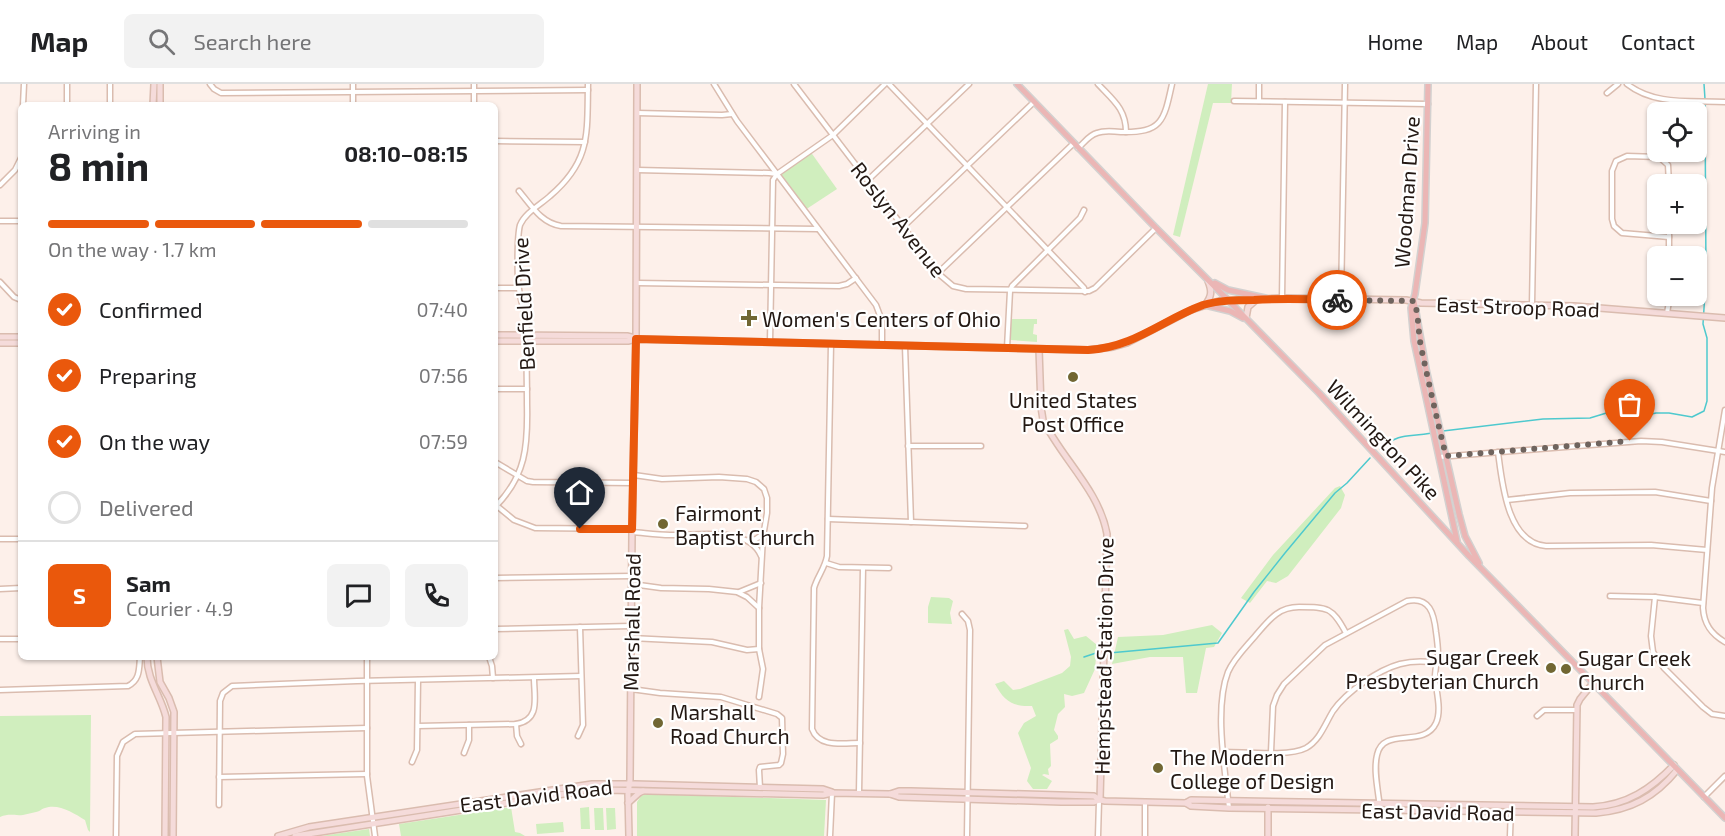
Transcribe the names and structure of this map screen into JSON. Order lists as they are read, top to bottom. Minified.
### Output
{"streets":{"main road":["Woodman Drive","Wilmington Pike"],"street":["Roslyn Avenue","Benfield Drive","East Stroop Road","Marshall Road","Hempstead Station Drive","East David Road"]},"crossings":[["Woodman Drive","East Stroop Road"],["Woodman Drive","Wilmington Pike"],["Benfield Drive","East Stroop Road"],["East Stroop Road","Wilmington Pike"],["East Stroop Road","Marshall Road"],["East Stroop Road","Hempstead Station Drive"],["Wilmington Pike","East David Road"],["Marshall Road","East David Road"],["Hempstead Station Drive","East David Road"]],"places":{"health":["Women's Centers of Ohio"],"other":["United States Post Office","Fairmont Baptist Church","Sugar Creek Presbyterian Church","Sugar Creek Church","Marshall Road Church","The Modern College of Design"]},"page":{"header":"Map","search":"Search here","nav":["Home","Map","About","Contact"],"map_buttons":["+","−"],"heading":["8 min","Arriving in","08:10–08:15"],"panel":["Sam","Courier · 4.9"],"bar":"On the way · 1.7 km","list":[["Confirmed","07:40"],["Preparing","07:56"],["On the way","07:59"],"Delivered"],"round":"S"}}
